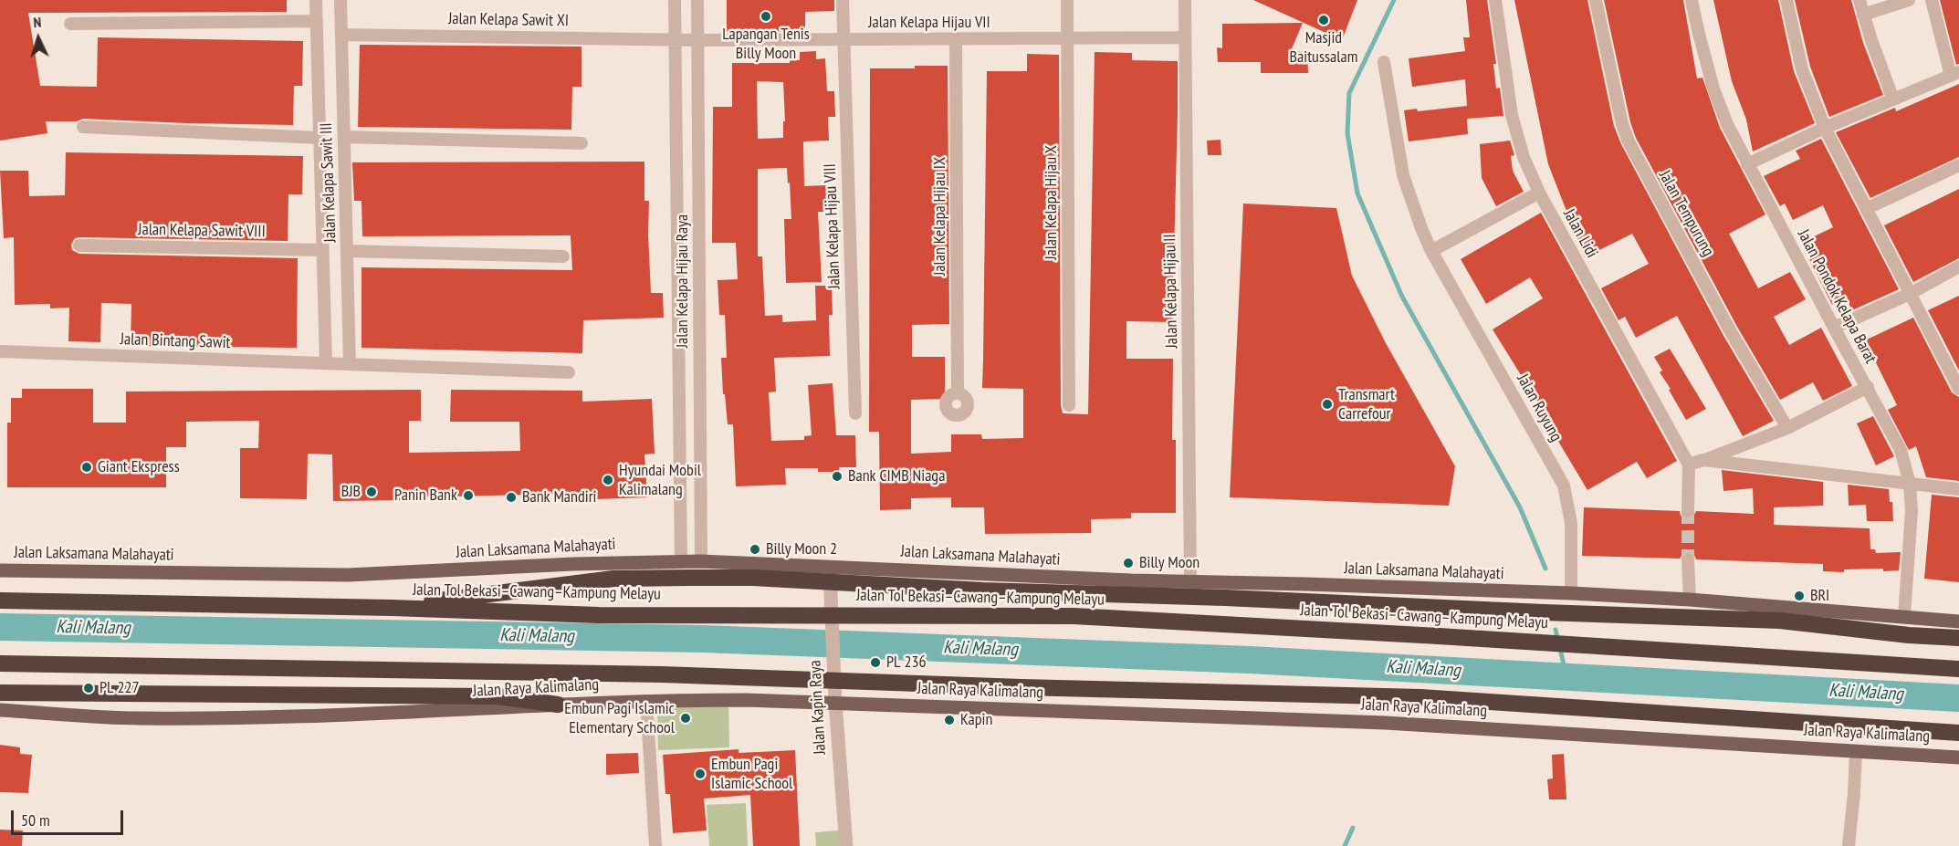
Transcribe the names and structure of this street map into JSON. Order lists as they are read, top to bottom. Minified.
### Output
{"streets":{"highway":["Jalan Tol Bekasi–Cawang–Kampung Melayu"],"main road":["Jalan Laksamana Malahayati","Jalan Raya Kalimalang"],"street":["Jalan Kelapa Sawit XI","Jalan Kelapa Hijau VII","Jalan Kelapa Sawit III","Jalan Kelapa Hijau X","Jalan Tempurung","Jalan Kelapa Hijau IX","Jalan Kelapa Hijau VIII","Jalan Kelapa Sawit VIII","Jalan Lidi","Jalan Kelapa Hijau Raya","Jalan Kelapa Hijau II","Jalan Pondok Kelapa Barat","Jalan Bintang Sawit","Jalan Ruyung","Jalan Kapin Raya"]},"crossings":[["Jalan Kelapa Sawit XI","Jalan Kelapa Hijau VII"],["Jalan Kelapa Sawit XI","Jalan Kelapa Sawit III"],["Jalan Kelapa Sawit XI","Jalan Kelapa Hijau Raya"],["Jalan Kelapa Hijau VII","Jalan Kelapa Hijau X"],["Jalan Kelapa Hijau VII","Jalan Kelapa Hijau IX"],["Jalan Kelapa Hijau VII","Jalan Kelapa Hijau VIII"],["Jalan Kelapa Hijau VII","Jalan Kelapa Hijau Raya"],["Jalan Kelapa Hijau VII","Jalan Kelapa Hijau II"],["Jalan Kelapa Sawit III","Jalan Kelapa Sawit VIII"],["Jalan Kelapa Sawit III","Jalan Bintang Sawit"],["Jalan Kelapa Hijau Raya","Jalan Laksamana Malahayati"],["Jalan Kelapa Hijau II","Jalan Laksamana Malahayati"],["Jalan Pondok Kelapa Barat","Jalan Laksamana Malahayati"],["Jalan Ruyung","Jalan Laksamana Malahayati"],["Jalan Laksamana Malahayati","Jalan Kapin Raya"],["Jalan Raya Kalimalang","Jalan Kapin Raya"]],"water":["Kali Malang"],"places":["Lapangan Tenis Billy Moon","Masjid Baitussalam","Transmart Carrefour","Giant Ekspress","Bank CIMB Niaga","Hyundai Mobil Kalimalang","BJB","Panin Bank","Bank Mandiri","Billy Moon 2","Billy Moon","BRI","PL 236","PL 227","Embun Pagi Islamic Elementary School","Kapin","Embun Pagi Islamic School"],"scale_bar":"50 m","north":"top"}
